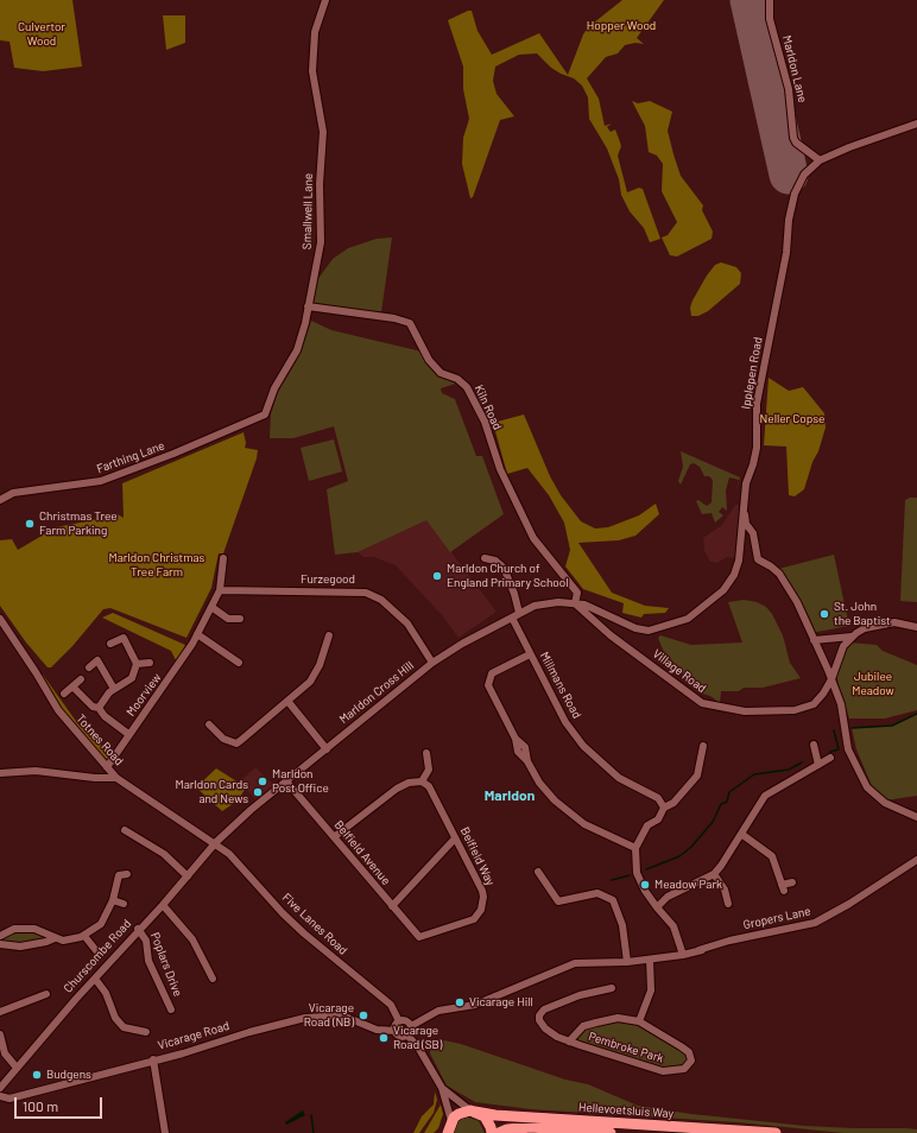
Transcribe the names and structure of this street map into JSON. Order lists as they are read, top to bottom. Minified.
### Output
{"streets":{"highway":["Hellevoetsluis Way"],"street":["Marldon Lane","Smallwell Lane","Ipplepen Road","Kiln Road","Farthing Lane","Furzegood","Village Road","Millmans Road","Marldon Cross Hill","Moorview","Totnes Road","Belfield Avenue","Belfield Way","Gropers Lane","Five Lanes Road","Churscombe Road","Poplars Drive","Vicarage Road","Pembroke Park"]},"crossings":[["Marldon Lane","Ipplepen Road"],["Smallwell Lane","Kiln Road"],["Smallwell Lane","Farthing Lane"],["Ipplepen Road","Kiln Road"],["Ipplepen Road","Village Road"],["Ipplepen Road","Marldon Cross Hill"],["Kiln Road","Village Road"],["Kiln Road","Marldon Cross Hill"],["Furzegood","Marldon Cross Hill"],["Furzegood","Moorview"],["Village Road","Marldon Cross Hill"],["Millmans Road","Marldon Cross Hill"],["Marldon Cross Hill","Totnes Road"],["Marldon Cross Hill","Belfield Avenue"],["Marldon Cross Hill","Five Lanes Road"],["Marldon Cross Hill","Churscombe Road"],["Moorview","Totnes Road"],["Totnes Road","Five Lanes Road"],["Totnes Road","Churscombe Road"],["Belfield Avenue","Belfield Way"],["Five Lanes Road","Churscombe Road"],["Five Lanes Road","Vicarage Road"],["Churscombe Road","Poplars Drive"]],"districts":["Marldon"],"parks":["Hopper Wood","Culvertor Wood","Neller Copse","Marldon Christmas Tree Farm","Jubilee Meadow"],"places":["Christmas Tree Farm Parking","Marldon Church of England Primary School","St. John the Baptist","Marldon Post Office","Marldon Cards and News","Meadow Park","Vicarage Hill","Vicarage Road (NB)","Vicarage Road (SB)","Budgens"],"scale_bar":"100 m"}
